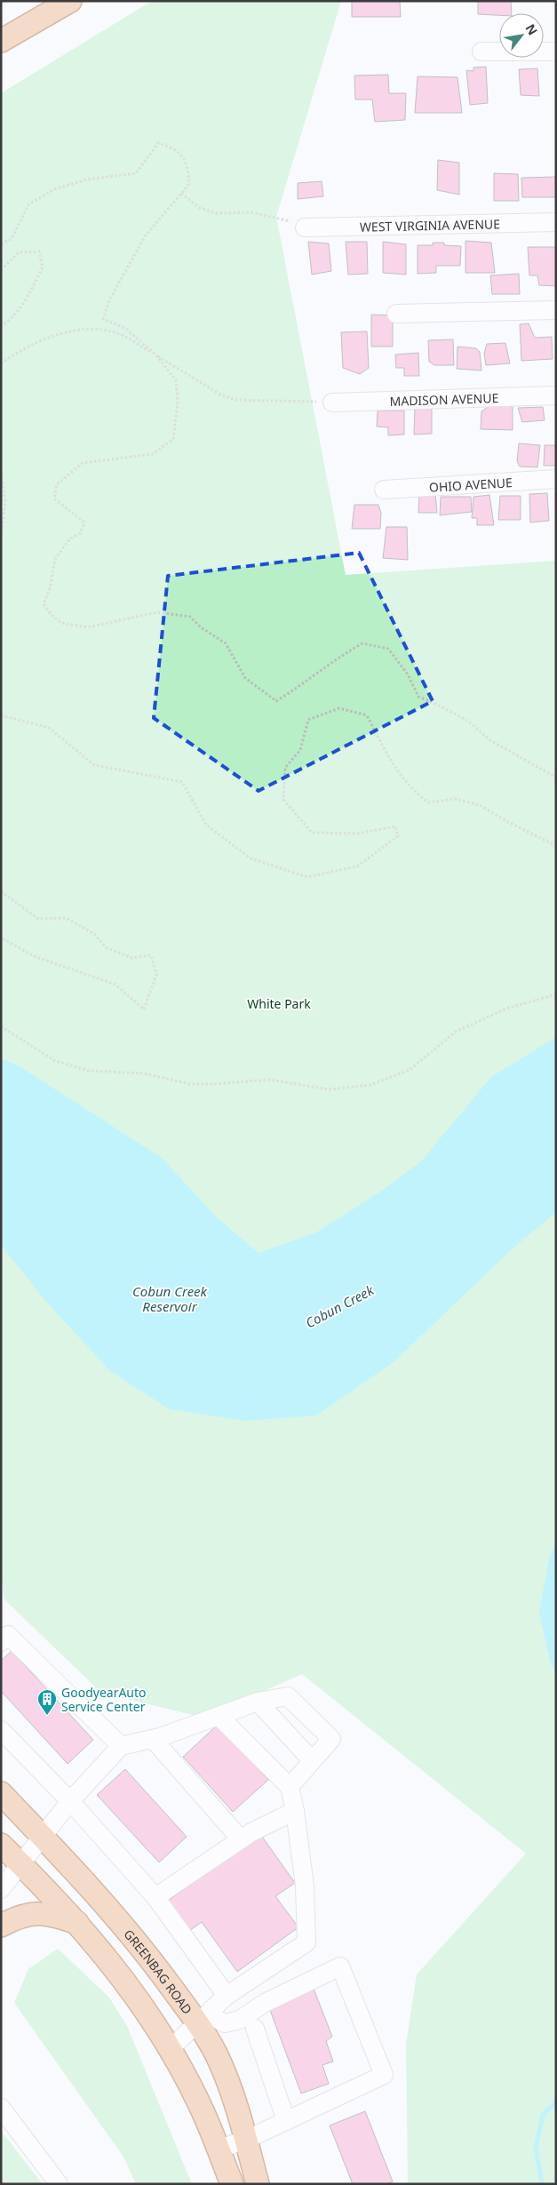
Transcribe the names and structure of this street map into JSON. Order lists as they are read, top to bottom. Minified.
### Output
{"streets":{"main road":["GREENBAG ROAD"],"street":["WEST VIRGINIA AVENUE","MADISON AVENUE","OHIO AVENUE"]},"water":["Cobun Creek Reservoir","Cobun Creek"],"parks":["White Park"],"places":{"building":["GoodyearAuto Service Center"]},"north":"top right"}
